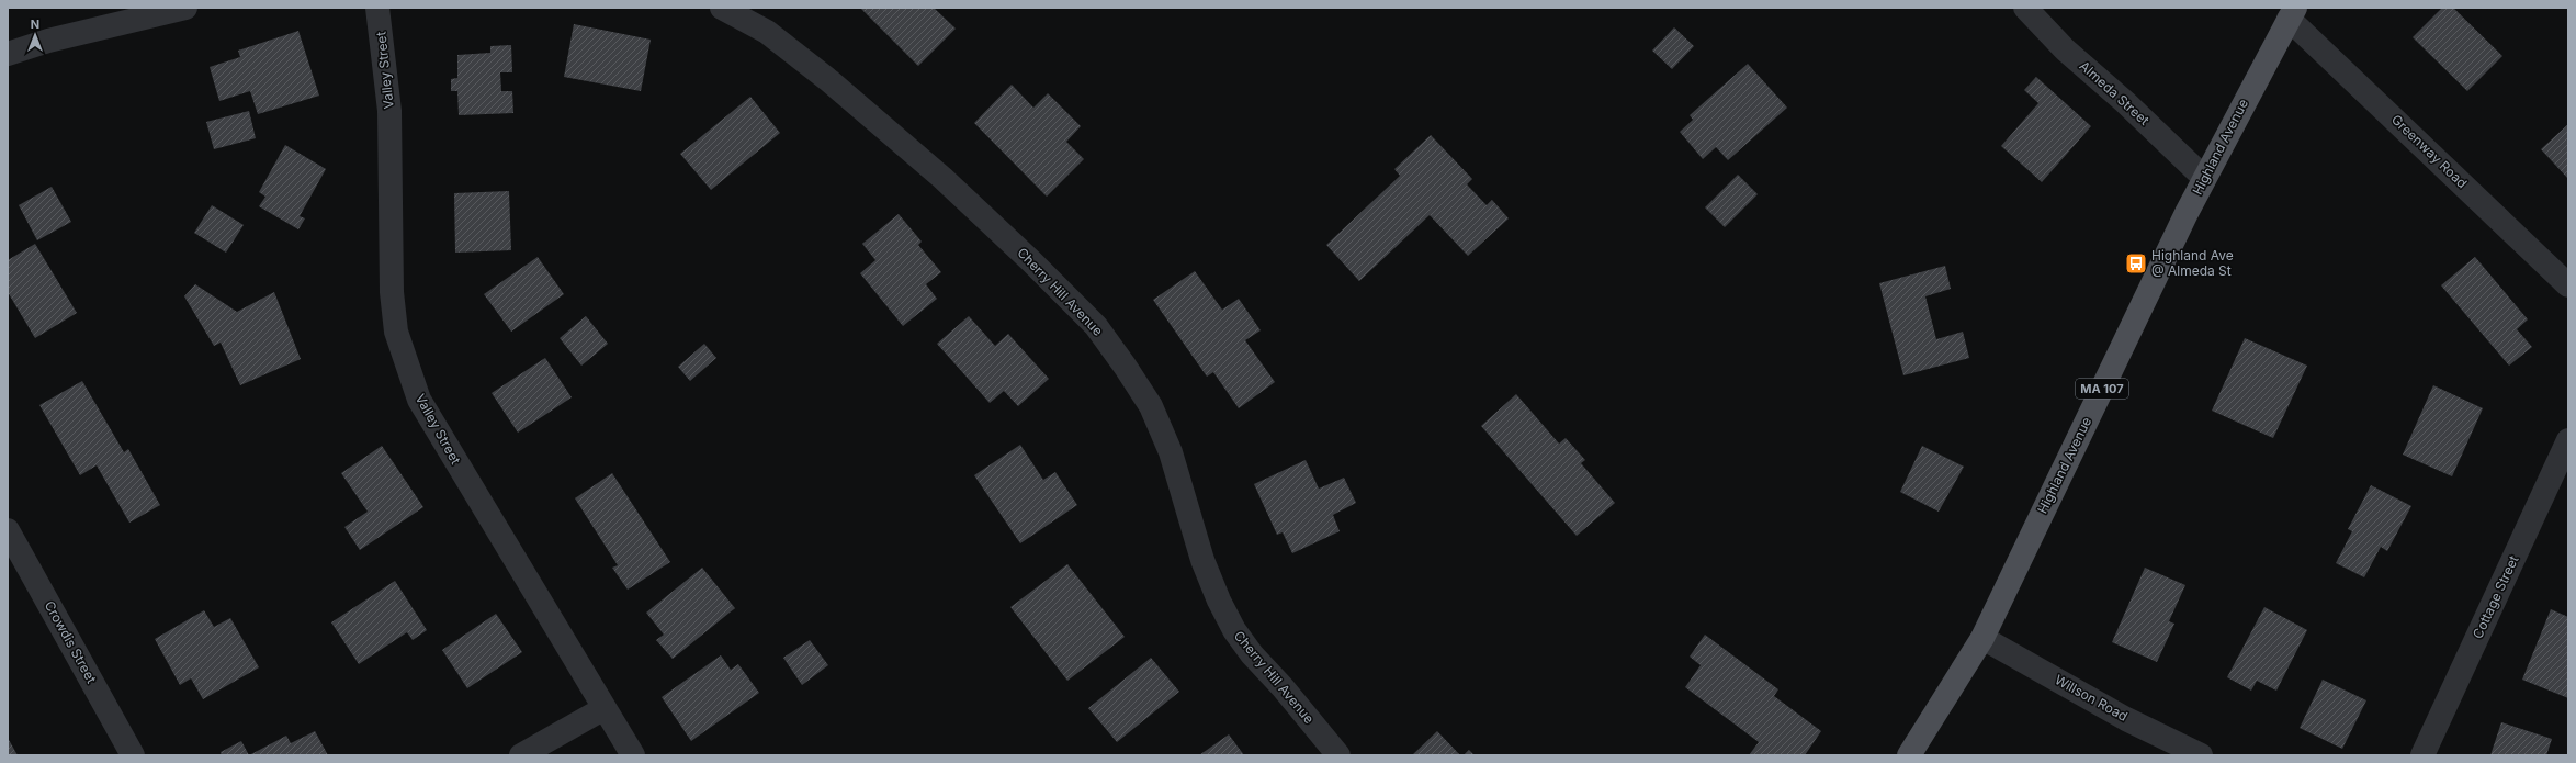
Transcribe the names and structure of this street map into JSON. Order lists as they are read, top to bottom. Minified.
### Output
{"streets":{"main road":["Highland Avenue","MA 107"],"street":["Valley Street","Almeda Street","Greenway Road","Cherry Hill Avenue","Cottage Street","Crowdis Street","Willson Road"]},"crossings":[["Almeda Street","Highland Avenue"],["Highland Avenue","Greenway Road"],["Highland Avenue","Willson Road"]],"places":{"bus stop":["Highland Ave @ Almeda St"]},"north":"top"}
